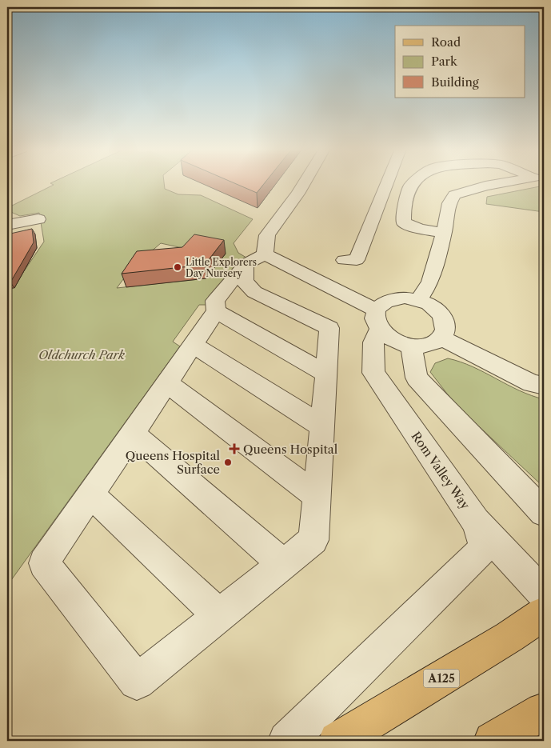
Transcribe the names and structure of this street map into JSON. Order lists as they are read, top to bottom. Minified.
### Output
{"streets":{"main road":["A125"],"street":["Rom Valley Way"]},"parks":["Oldchurch Park"],"places":{"other":["Little Explorers Day Nursery","Queens Hospital Surface"],"health":["Queens Hospital"]},"legend":["Road","Park","Building"]}
